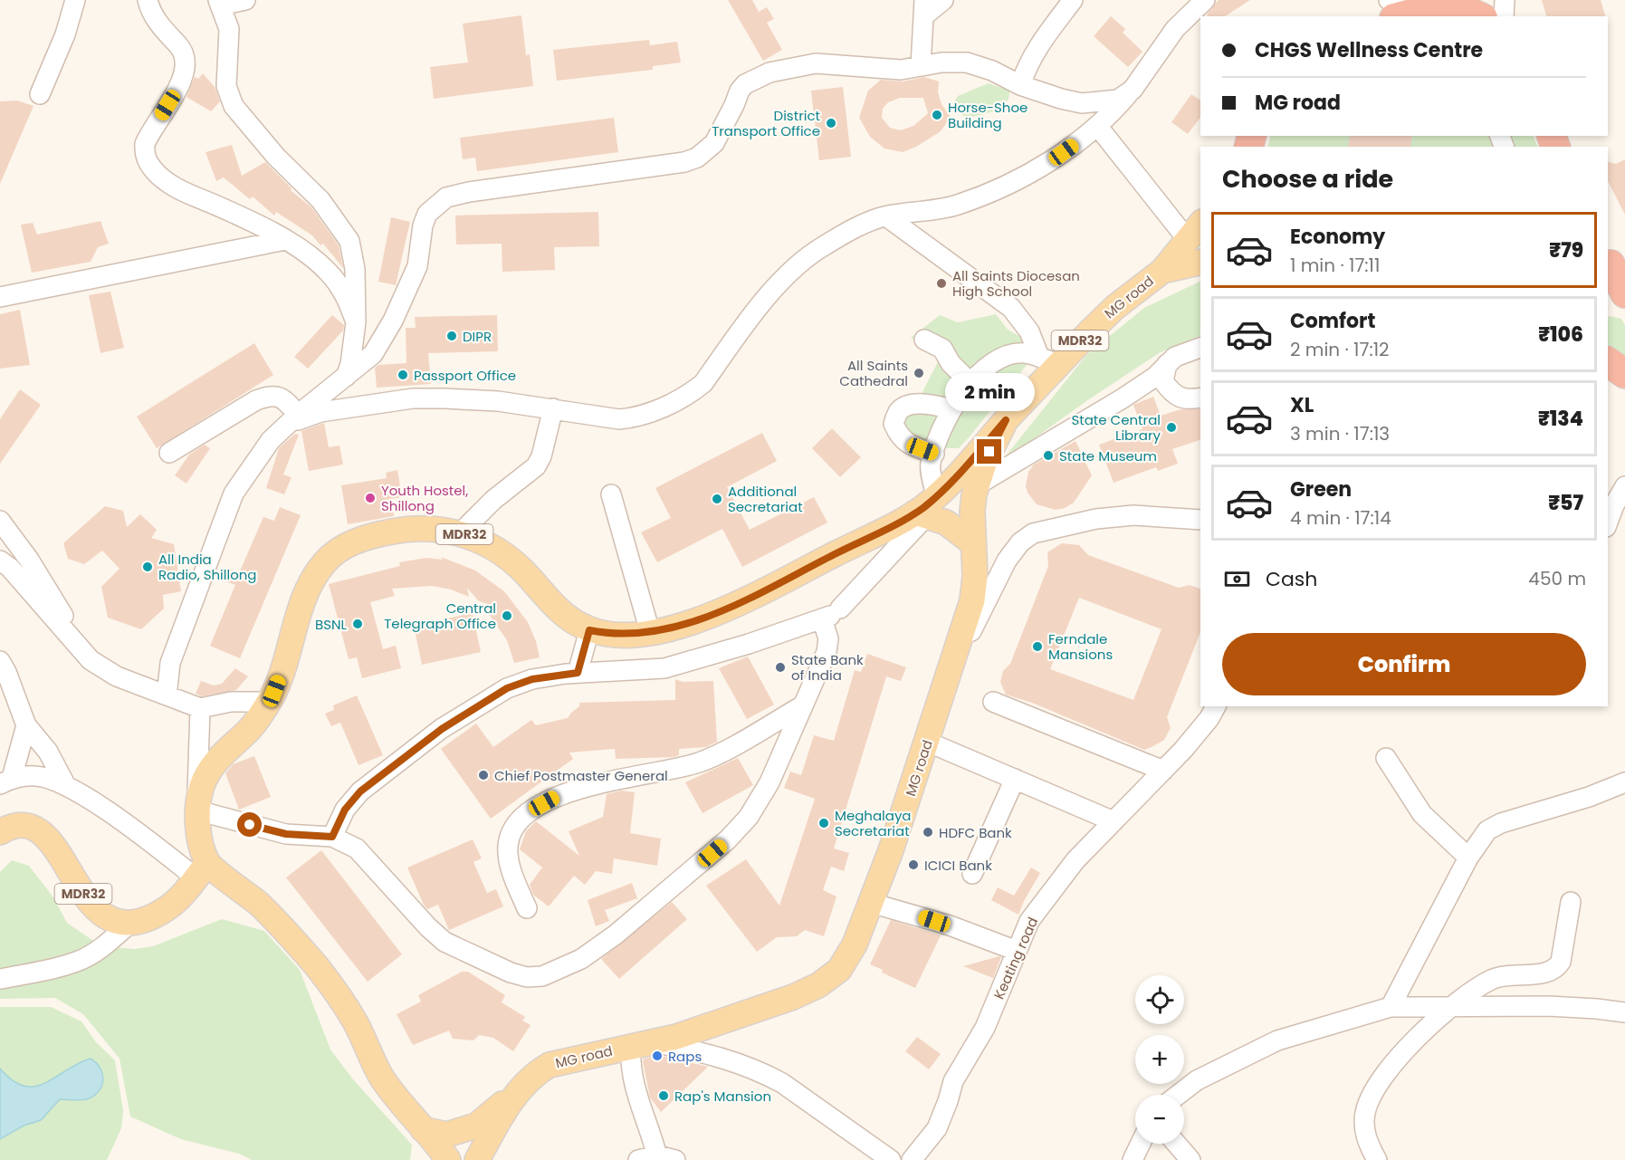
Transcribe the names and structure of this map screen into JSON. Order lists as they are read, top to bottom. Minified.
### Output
{"streets":{"main road":["MG road","MDR32"],"street":["Keating road"]},"crossings":[["MG road","MDR32"]],"places":["Horse-Shoe Building","District Transport Office","All Saints Diocesan High School","DIPR","All Saints Cathedral","Passport Office","State Central Library","State Museum","Youth Hostel, Shillong","Additional Secretariat","All India Radio, Shillong","Central Telegraph Office","BSNL","Ferndale Mansions","State Bank of India","Chief Postmaster General","Meghalaya Secretariat","HDFC Bank","ICICI Bank","Raps","Rap's Mansion"],"page":{"banner":["CHGS Wellness Centre","MG road"],"heading":"Choose a ride","list":[{"name":"Economy","note":"1 min · 17:11","value":"₹79"},{"name":"Comfort","note":"2 min · 17:12","value":"₹106"},{"name":"XL","note":"3 min · 17:13","value":"₹134"},{"name":"Green","note":"4 min · 17:14","value":"₹57"}],"bubble":"2 min","pay":["Cash","450 m"],"buttons":"Confirm","map_buttons":["+","−"]}}
